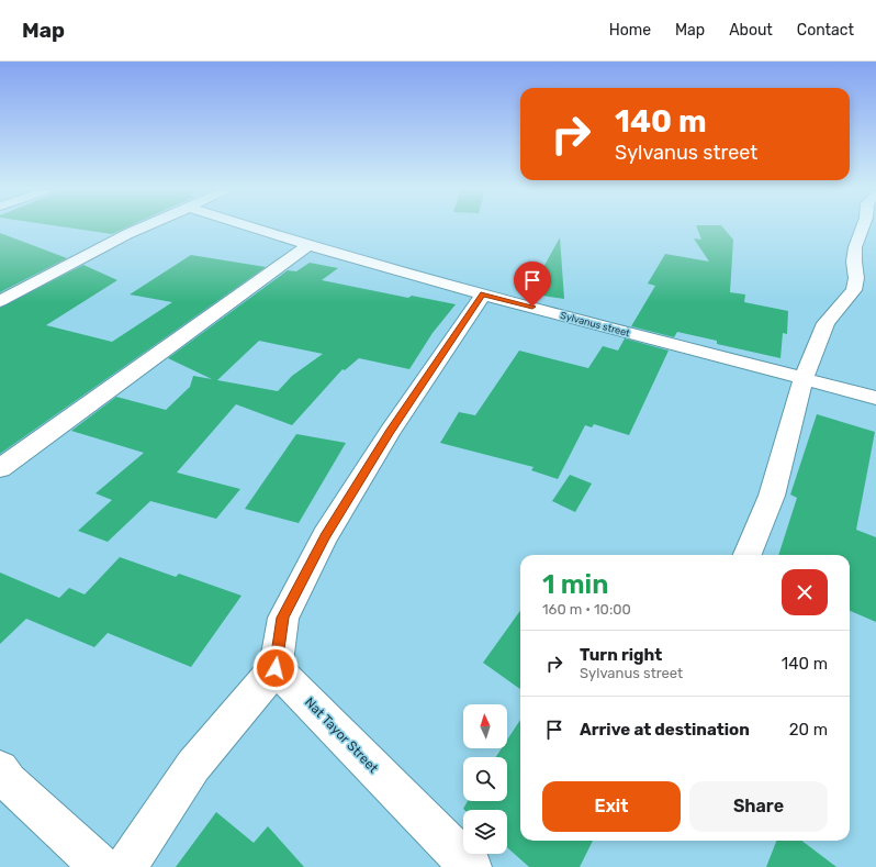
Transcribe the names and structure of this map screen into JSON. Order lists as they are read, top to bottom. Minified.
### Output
{"streets":{"street":["Sylvanus street","Nat Tayor Street"]},"north":"top","page":{"header":"Map","nav":["Home","Map","About","Contact"],"turn":["140 m","Sylvanus street"],"heading":["1 min","160 m · 10:00"],"list":[{"name":"Turn right","note":"Sylvanus street","value":"140 m"},{"name":"Arrive at destination","value":"20 m"}],"buttons":["Exit","Share"]}}
